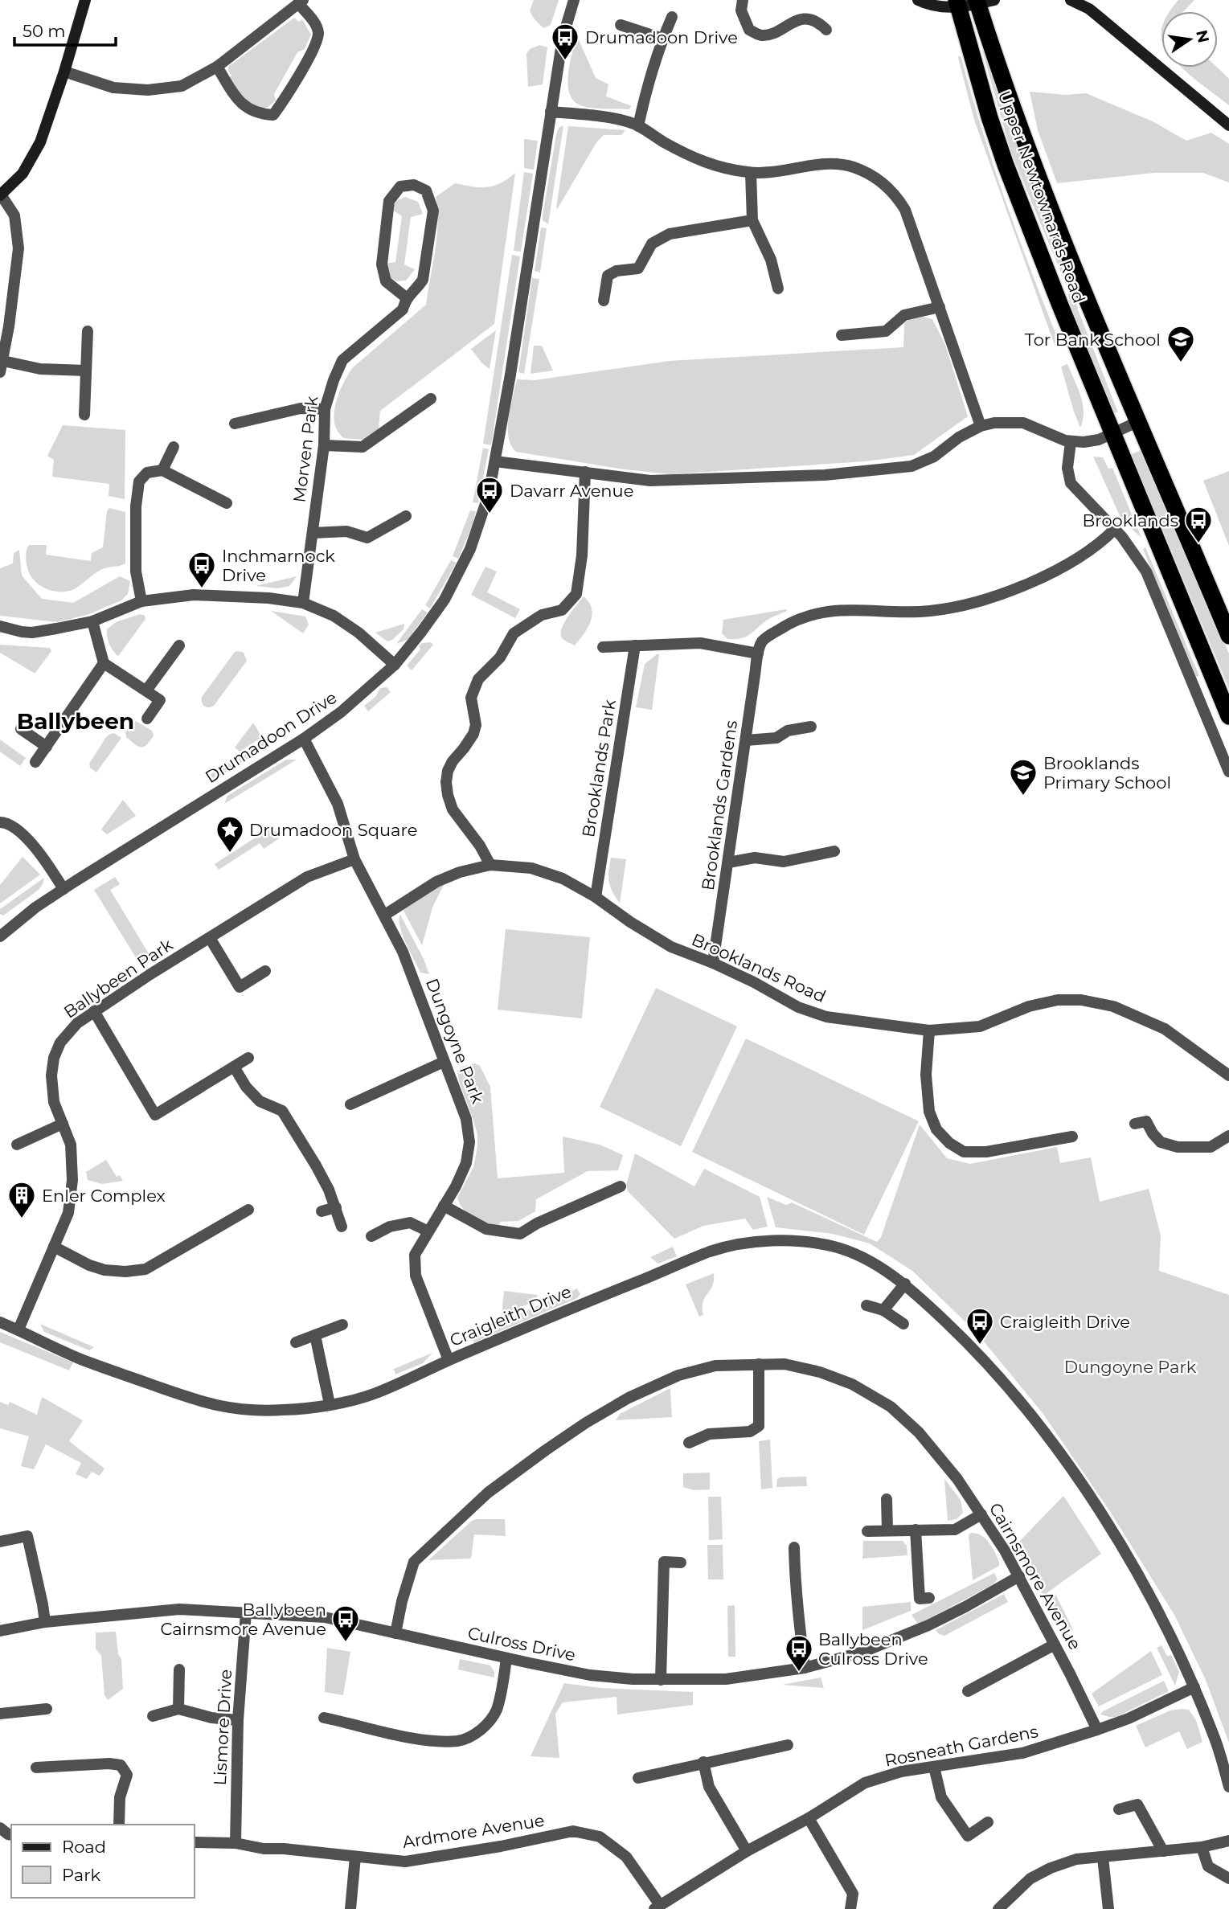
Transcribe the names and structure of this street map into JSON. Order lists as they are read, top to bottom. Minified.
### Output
{"streets":{"highway":["Upper Newtownards Road"],"street":["Morven Park","Drumadoon Drive","Brooklands Park","Brooklands Gardens","Brooklands Road","Ballybeen Park","Dungoyne Park","Craigleith Drive","Cairnsmore Avenue","Culross Drive","Lismore Drive","Rosneath Gardens","Ardmore Avenue"]},"crossings":[["Drumadoon Drive","Dungoyne Park"],["Brooklands Park","Brooklands Road"],["Brooklands Gardens","Brooklands Road"],["Brooklands Road","Dungoyne Park"],["Ballybeen Park","Dungoyne Park"],["Ballybeen Park","Craigleith Drive"],["Dungoyne Park","Craigleith Drive"],["Cairnsmore Avenue","Culross Drive"],["Cairnsmore Avenue","Rosneath Gardens"],["Culross Drive","Lismore Drive"],["Lismore Drive","Ardmore Avenue"],["Rosneath Gardens","Ardmore Avenue"]],"districts":["Ballybeen"],"parks":["Dungoyne Park"],"places":{"bus stop":["Drumadoon Drive","Davarr Avenue","Brooklands","Inchmarnock Drive","Craigleith Drive","Ballybeen Cairnsmore Avenue","Ballybeen Culross Drive"],"school or university":["Tor Bank School","Brooklands Primary School"],"place":["Drumadoon Square"],"building":["Enler Complex"]},"legend":["Road","Park"],"scale_bar":"50 m","north":"right"}
